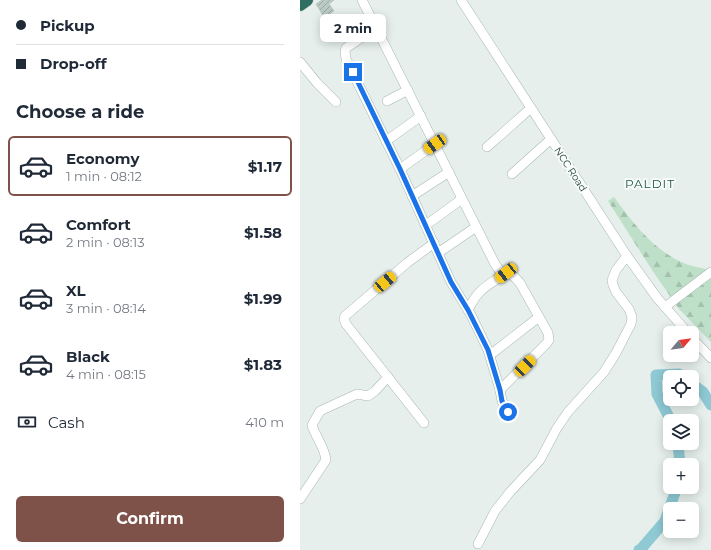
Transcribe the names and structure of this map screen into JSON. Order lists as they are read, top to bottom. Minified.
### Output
{"streets":{"street":["NCC Road"]},"districts":["PALDIT"],"north":"top right","page":{"banner":["Pickup","Drop-off"],"bubble":"2 min","heading":"Choose a ride","list":[{"name":"Economy","note":"1 min · 08:12","value":"$1.17"},{"name":"Comfort","note":"2 min · 08:13","value":"$1.58"},{"name":"XL","note":"3 min · 08:14","value":"$1.99"},{"name":"Black","note":"4 min · 08:15","value":"$1.83"}],"map_buttons":["+","−"],"pay":["Cash","410 m"],"buttons":"Confirm"}}
